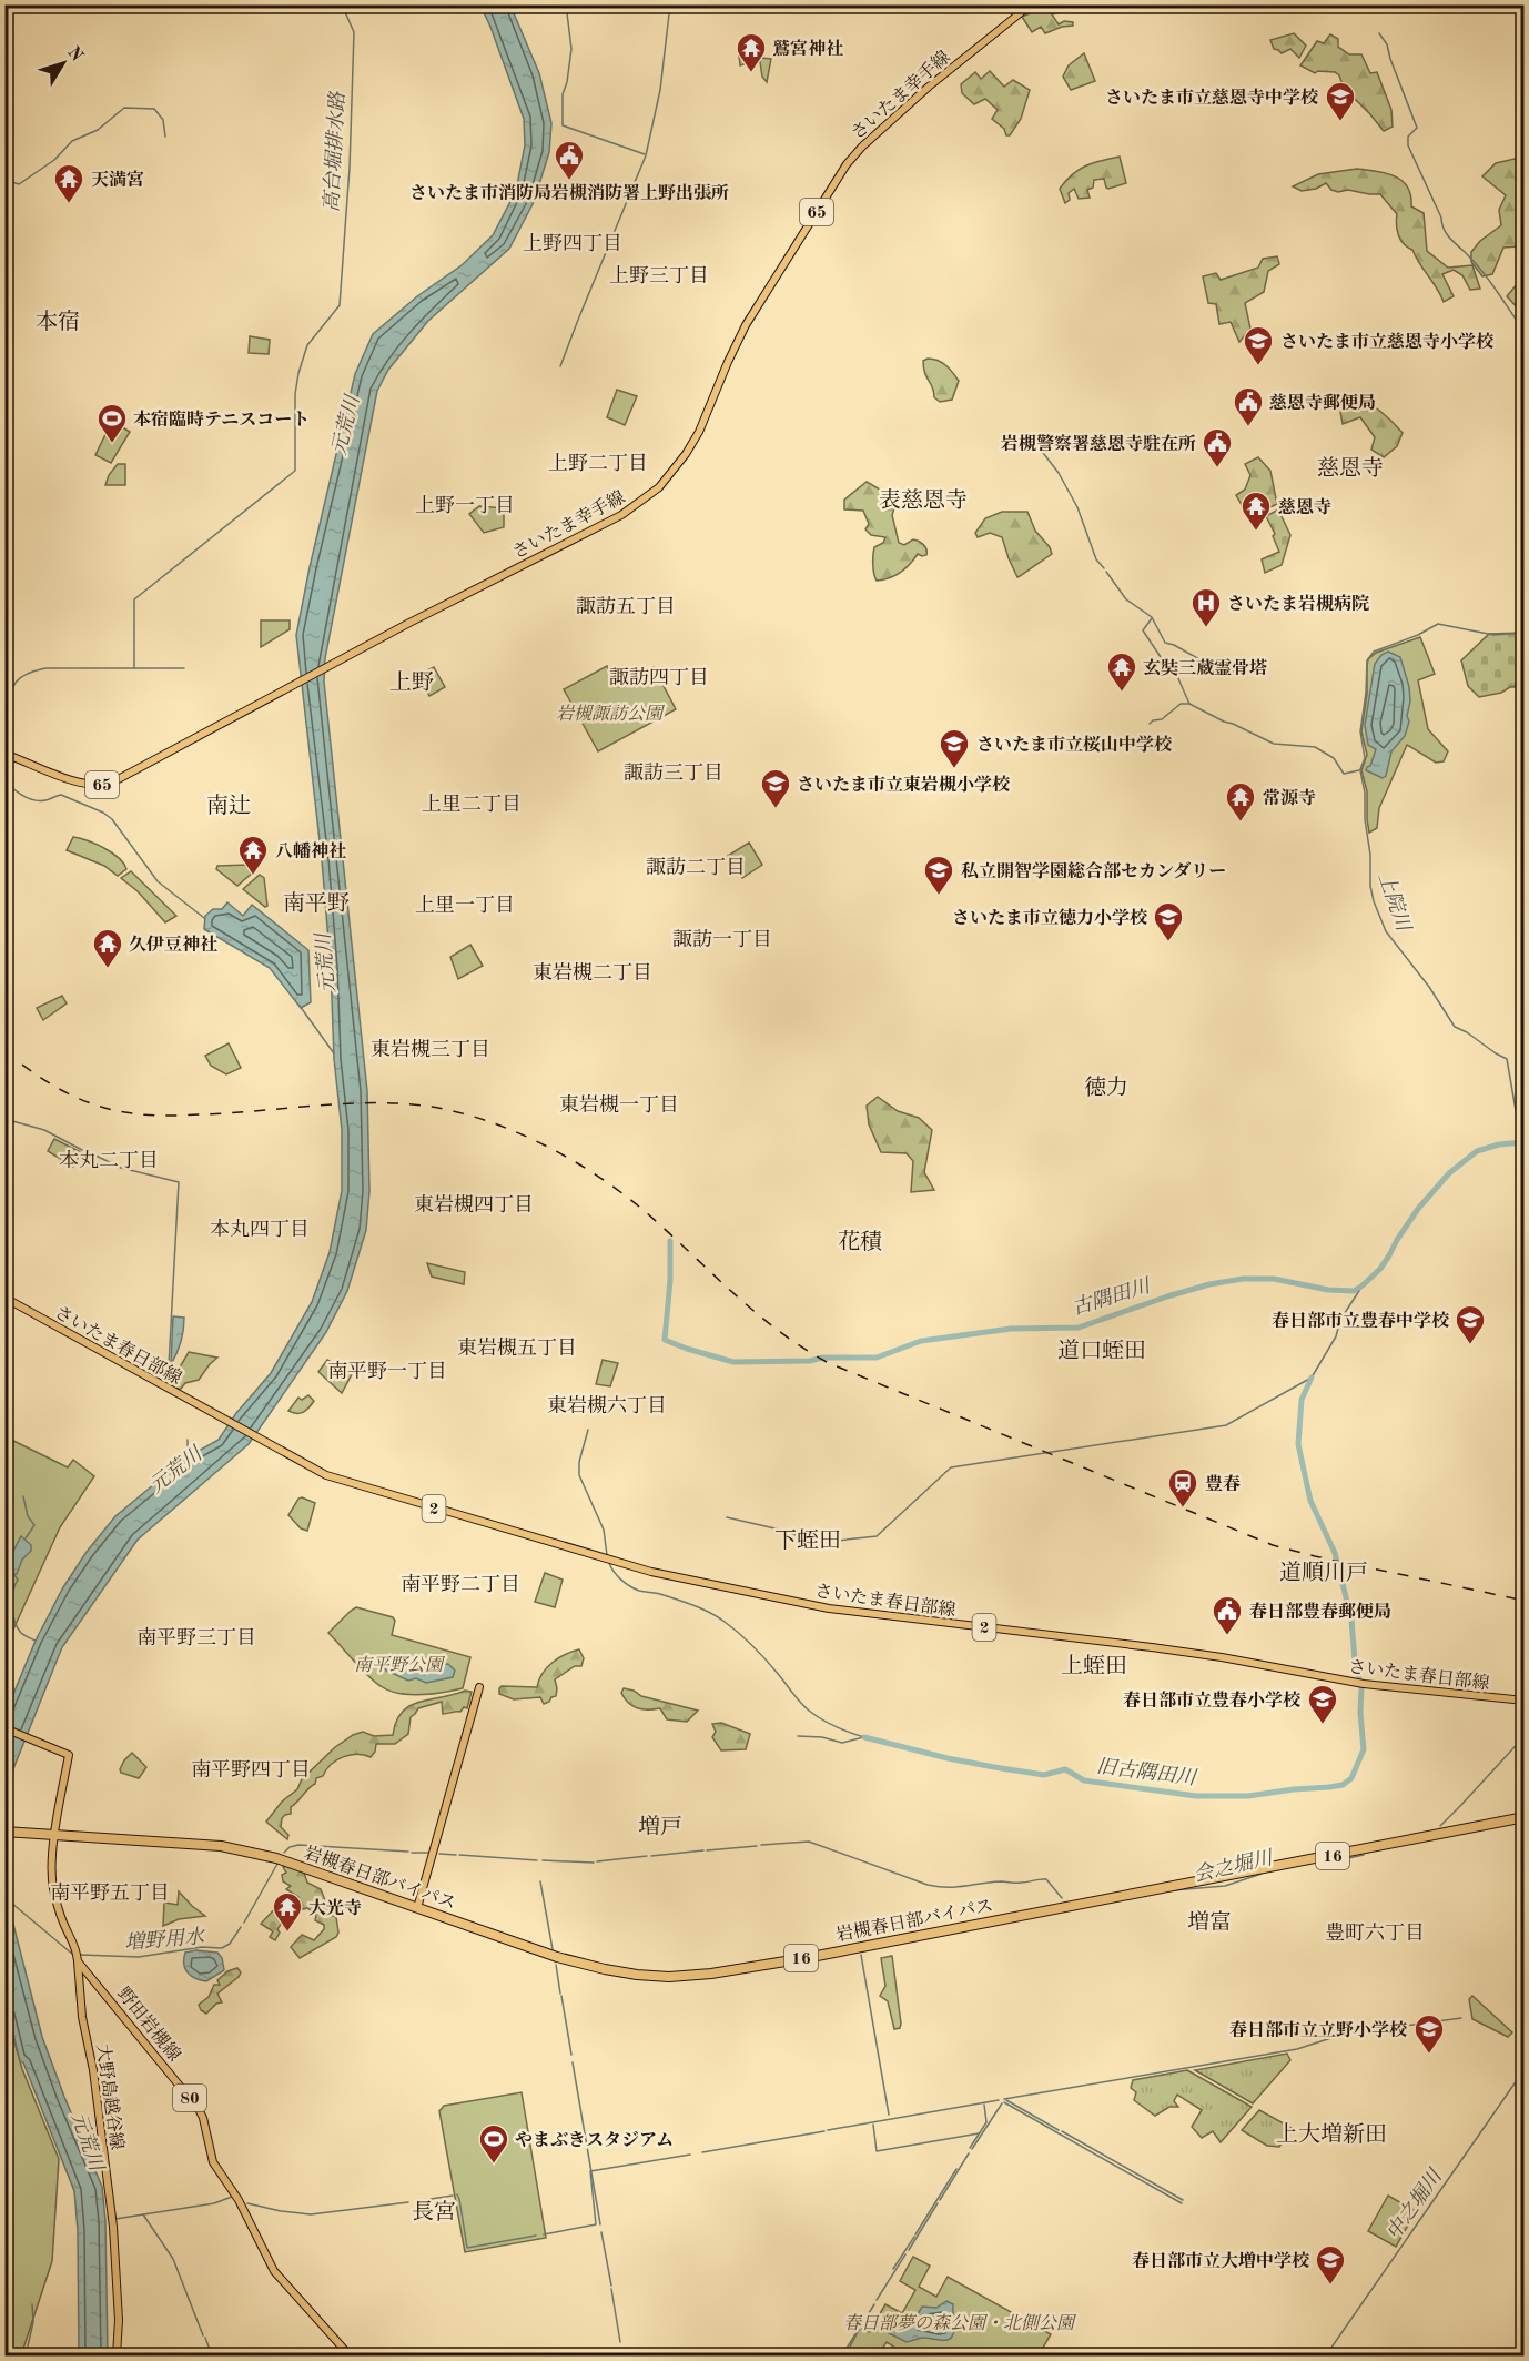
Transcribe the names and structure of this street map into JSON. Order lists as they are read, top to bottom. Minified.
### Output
{"streets":{"highway":["16","岩槻春日部バイパス"],"main road":["さいたま幸手線","65","さいたま春日部線","2","野田岩槻線","大野島越谷線","80"]},"crossings":[["岩槻春日部バイパス","野田岩槻線"],["野田岩槻線","大野島越谷線"]],"districts":["上野四丁目","上野三丁目","本宿","上野二丁目","慈恩寺","表慈恩寺","上野一丁目","諏訪五丁目","諏訪四丁目","上野","諏訪三丁目","上里二丁目","南辻","諏訪二丁目","南平野","上里一丁目","諏訪一丁目","東岩槻二丁目","東岩槻三丁目","徳力","東岩槻一丁目","本丸二丁目","東岩槻四丁目","本丸四丁目","花積","東岩槻五丁目","道口蛭田","南平野一丁目","東岩槻六丁目","下蛭田","道順川戸","南平野二丁目","南平野三丁目","上蛭田","南平野四丁目","増戸","南平野五丁目","増富","豊町六丁目","上大増新田","長宮"],"water":["高台堀排水路","元荒川","上院川","古隅田川","旧古隅田川","会之堀川","増野用水","中之堀川"],"parks":["岩槻諏訪公園","南平野公園","春日部夢の森公園・北側公園"],"places":{"temple":["鷲宮神社","天満宮","慈恩寺","玄奘三蔵霊骨塔","常源寺","八幡神社","久伊豆神社","大光寺"],"school or university":["さいたま市立慈恩寺中学校","さいたま市立慈恩寺小学校","さいたま市立桜山中学校","さいたま市立東岩槻小学校","私立開智学園総合部セカンダリー","さいたま市立徳力小学校","春日部市立豊春中学校","春日部市立豊春小学校","春日部市立立野小学校","春日部市立大増中学校"],"public building":["さいたま市消防局岩槻消防署上野出張所","慈恩寺郵便局","岩槻警察署慈恩寺駐在所","春日部豊春郵便局"],"sports":["本宿臨時テニスコート","やまぶきスタジアム"],"hospital":["さいたま岩槻病院"],"station":["豊春"]},"north":"top right"}
